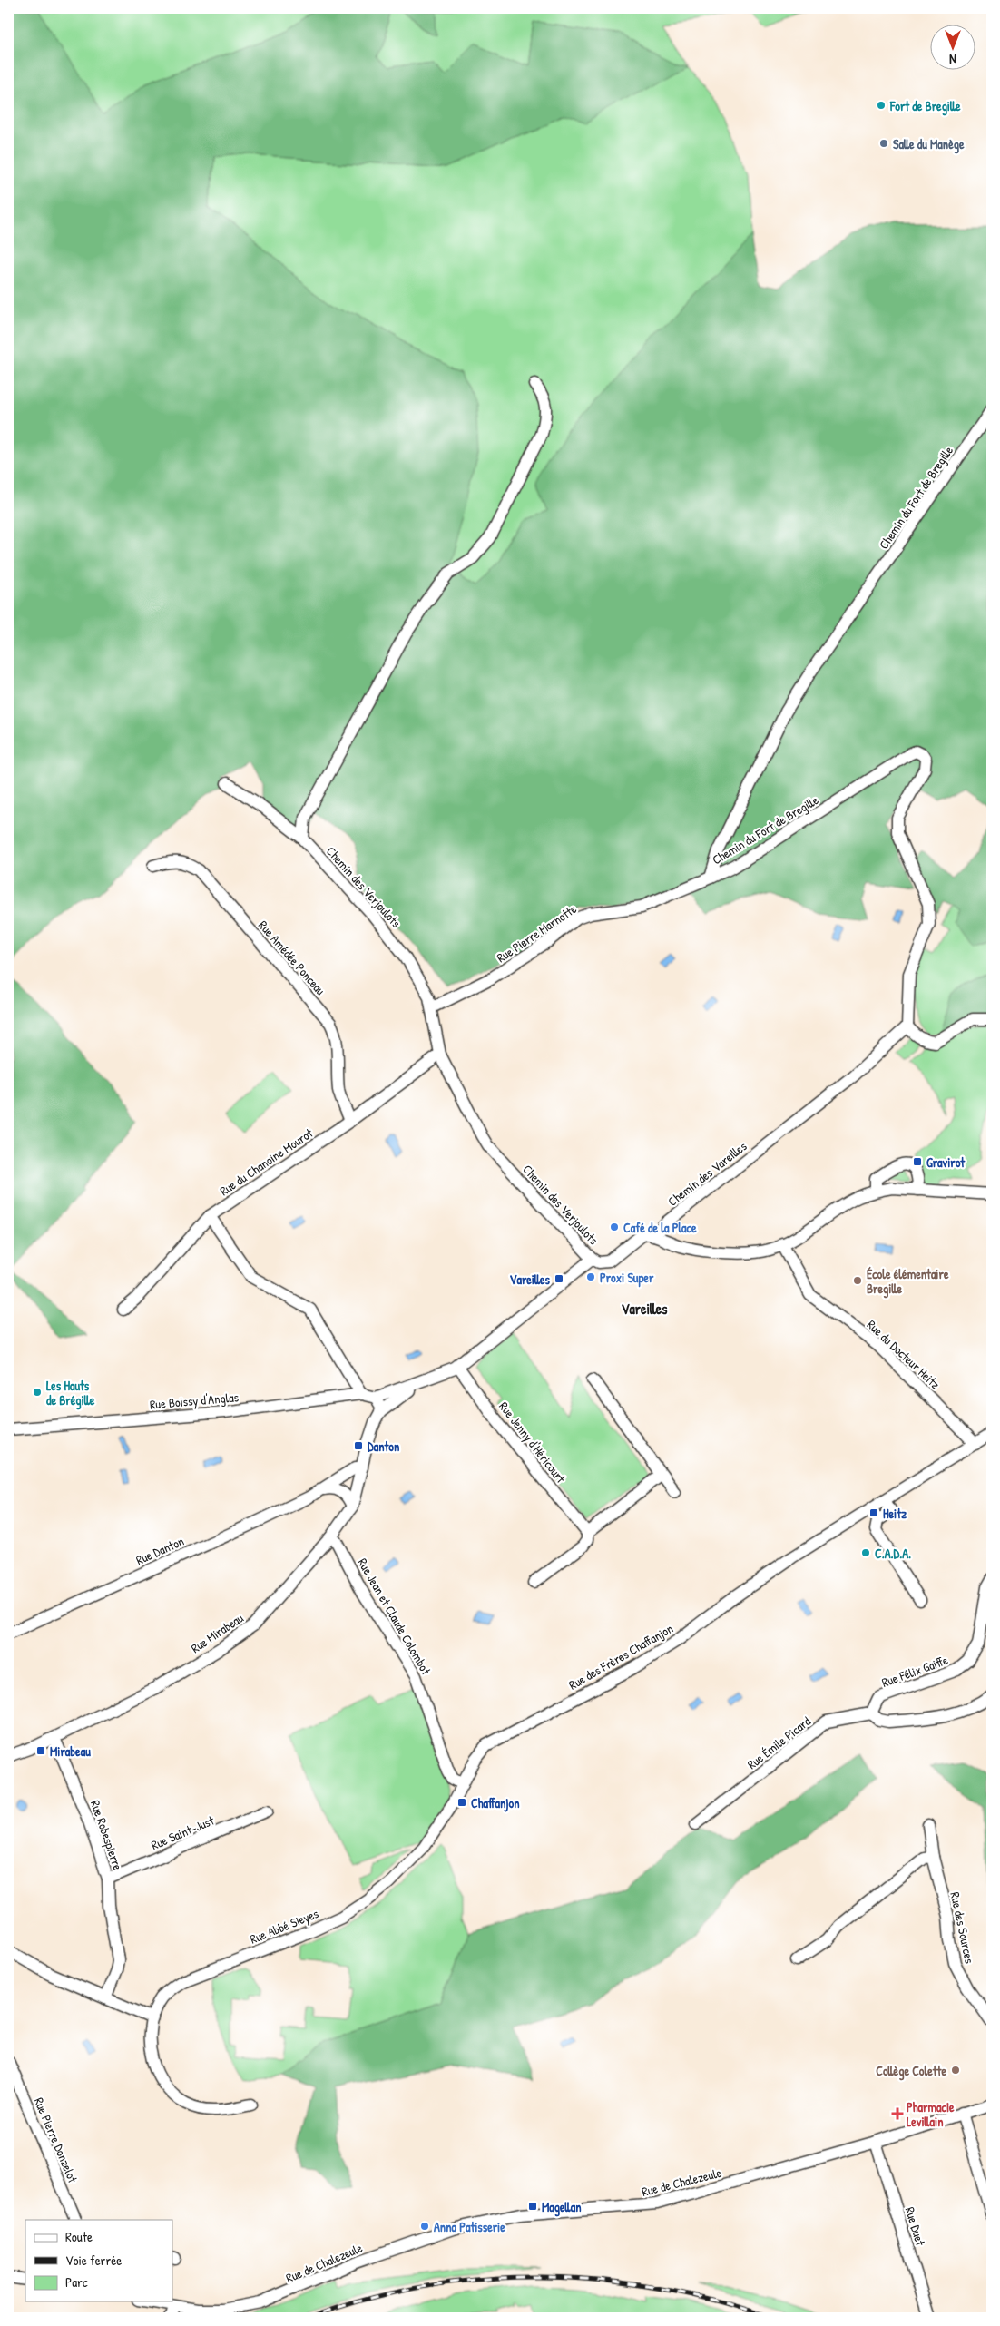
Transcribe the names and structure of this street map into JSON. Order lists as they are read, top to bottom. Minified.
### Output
{"streets":{"street":["Chemin du Fort de Bregille","Chemin des Verjoulots","Rue Pierre Marnotte","Rue Amédée Ponceau","Rue du Chanoine Mourot","Chemin des Vareilles","Rue du Docteur Heitz","Rue Boissy d'Anglas","Rue Jenny d'Héricourt","Rue Danton","Rue Jean et Claude Colombot","Rue Mirabeau","Rue des Frères Chaffanjon","Rue Félix Gaiffe","Rue Émile Picard","Rue Saint-Just","Rue Robespierre","Rue Abbé Sieyes","Rue des Sources","Rue Pierre Donzelot","Rue de Chalezeule","Rue Duet"]},"crossings":[["Chemin du Fort de Bregille","Rue Pierre Marnotte"],["Chemin du Fort de Bregille","Chemin des Vareilles"],["Chemin des Verjoulots","Rue Pierre Marnotte"],["Chemin des Verjoulots","Rue du Chanoine Mourot"],["Chemin des Verjoulots","Chemin des Vareilles"],["Rue Amédée Ponceau","Rue du Chanoine Mourot"],["Rue du Docteur Heitz","Rue des Frères Chaffanjon"],["Rue Boissy d'Anglas","Rue Mirabeau"],["Rue Danton","Rue Mirabeau"],["Rue Jean et Claude Colombot","Rue Mirabeau"],["Rue Jean et Claude Colombot","Rue des Frères Chaffanjon"],["Rue Mirabeau","Rue Robespierre"],["Rue des Frères Chaffanjon","Rue Abbé Sieyes"],["Rue Félix Gaiffe","Rue Émile Picard"],["Rue Saint-Just","Rue Robespierre"],["Rue de Chalezeule","Rue Duet"]],"districts":["Vareilles"],"places":{"other":["Fort de Bregille","Salle du Manège","Café de la Place","Proxi Super","École élémentaire Bregille","Les Hauts de Brégille","C.A.D.A.","Collège Colette","Anna Patisserie"],"transit":["Gravirot","Vareilles","Danton","Heitz","Mirabeau","Chaffanjon","Magellan"],"health":["Pharmacie Levillain"]},"legend":["Route","Voie ferrée","Parc"],"north":"bottom"}
